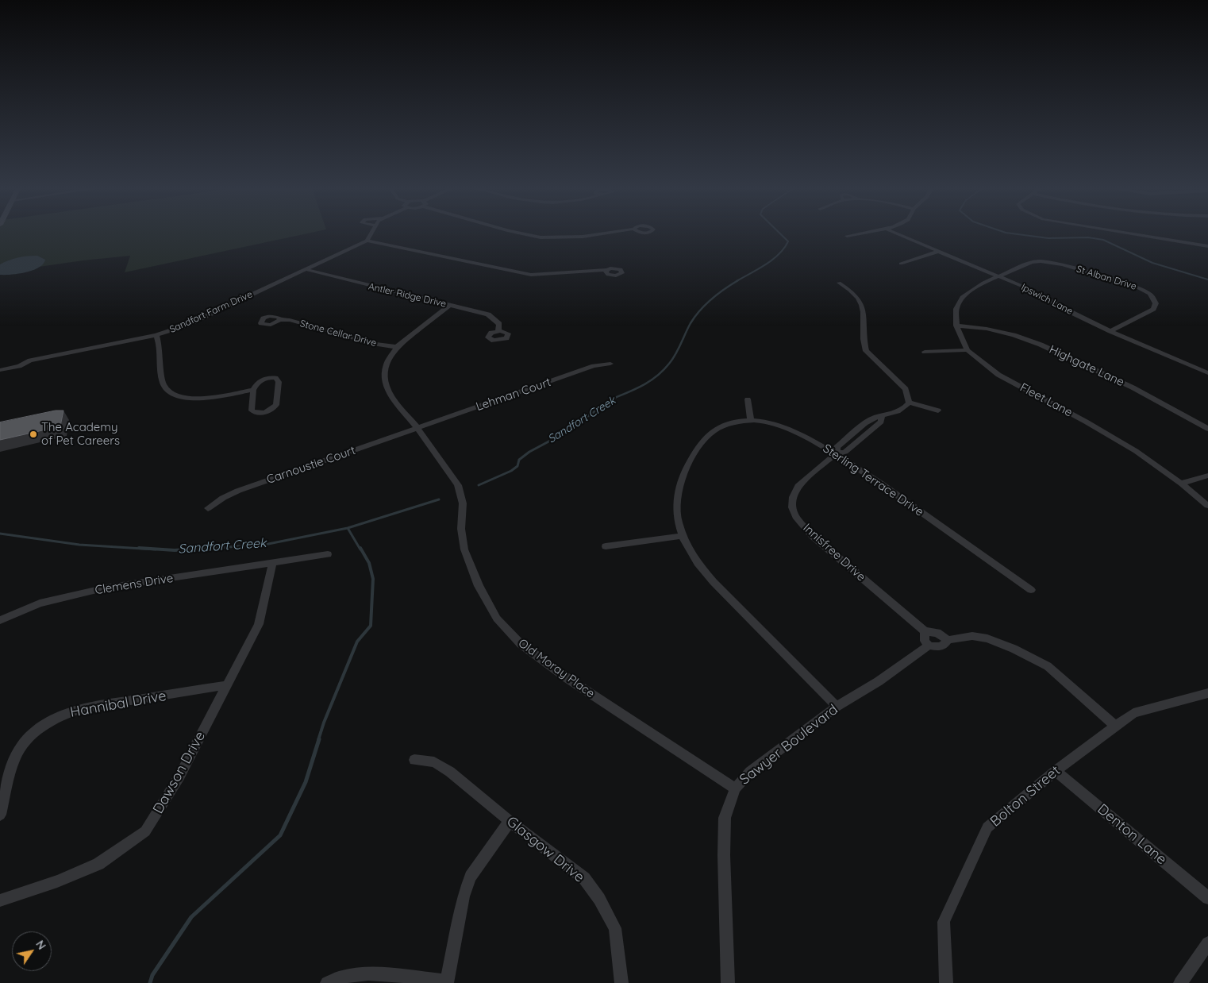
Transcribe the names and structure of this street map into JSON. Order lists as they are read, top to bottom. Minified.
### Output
{"streets":{"street":["St Alban Drive","Antler Ridge Drive","Ipswich Lane","Sandfort Farm Drive","Stone Cellar Drive","Highgate Lane","Lehman Court","Fleet Lane","Carnoustie Court","Sterling Terrace Drive","Innisfree Drive","Clemens Drive","Old Moray Place","Hannibal Drive","Sawyer Boulevard","Dawson Drive","Bolton Street","Denton Lane","Glasgow Drive"]},"crossings":[["St Alban Drive","Ipswich Lane"],["St Alban Drive","Fleet Lane"],["Antler Ridge Drive","Sandfort Farm Drive"],["Antler Ridge Drive","Old Moray Place"],["Ipswich Lane","Fleet Lane"],["Stone Cellar Drive","Old Moray Place"],["Highgate Lane","Fleet Lane"],["Lehman Court","Carnoustie Court"],["Lehman Court","Old Moray Place"],["Carnoustie Court","Old Moray Place"],["Sterling Terrace Drive","Innisfree Drive"],["Sterling Terrace Drive","Sawyer Boulevard"],["Clemens Drive","Dawson Drive"],["Old Moray Place","Sawyer Boulevard"],["Hannibal Drive","Dawson Drive"],["Sawyer Boulevard","Bolton Street"],["Bolton Street","Denton Lane"]],"water":["Sandfort Creek"],"places":["The Academy of Pet Careers"],"north":"top right"}
